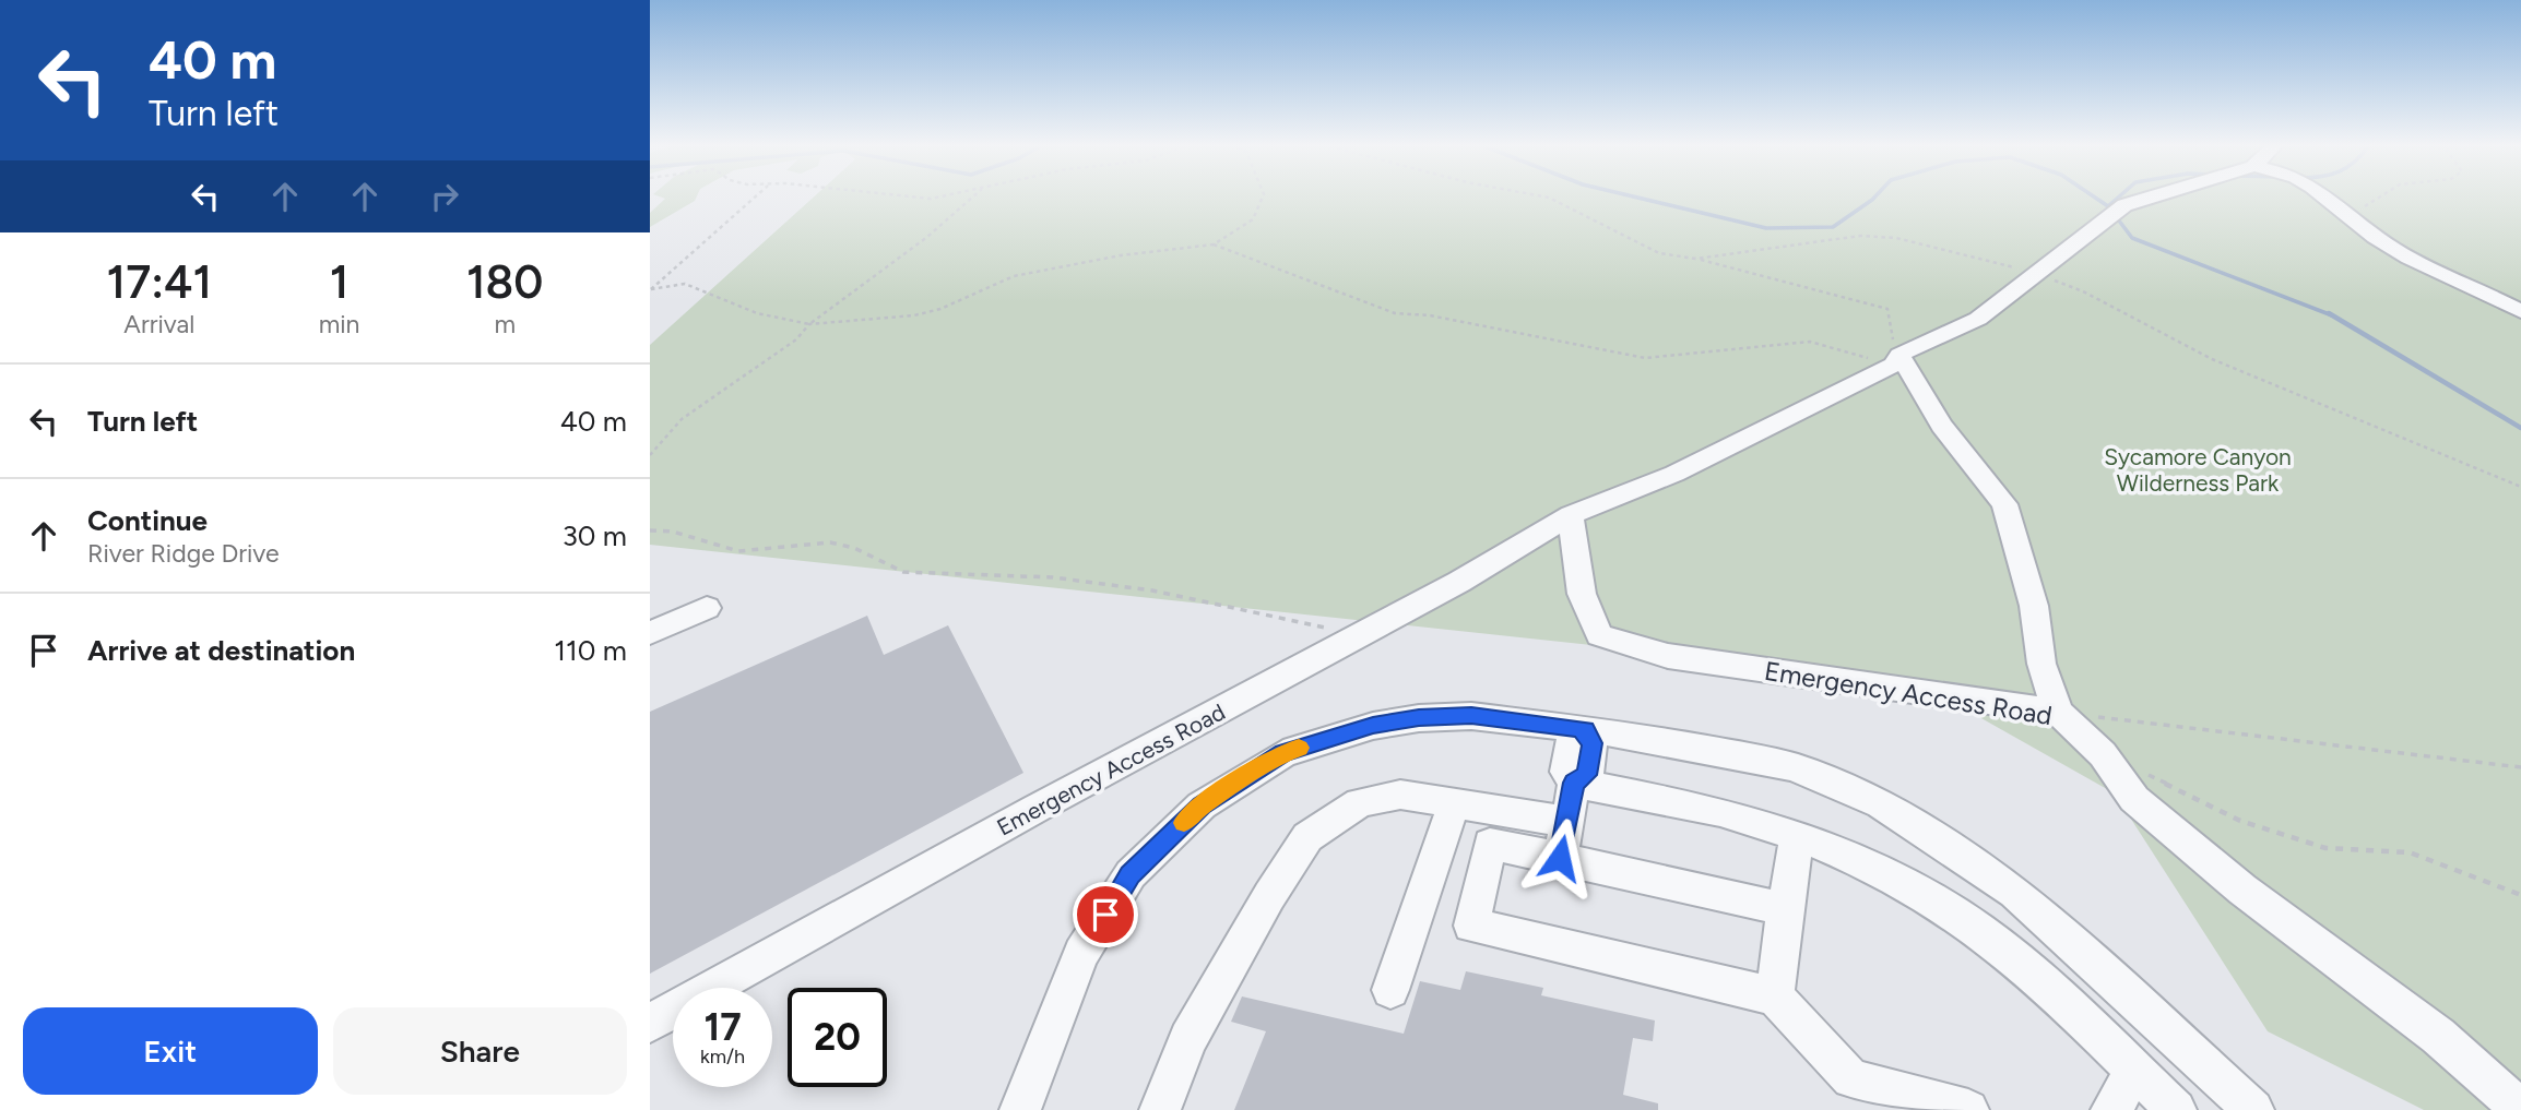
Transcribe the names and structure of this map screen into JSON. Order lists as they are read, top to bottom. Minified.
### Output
{"streets":{"lane":["Emergency Access Road"]},"parks":["Sycamore Canyon Wilderness Park"],"page":{"turn":["40 m","Turn left"],"eta":["17:41","Arrival","1","min","180","m"],"list":[{"name":"Turn left","value":"40 m"},{"name":"Continue","note":"River Ridge Drive","value":"30 m"},{"name":"Arrive at destination","value":"110 m"}],"speed":"17 km/h","limit":"20","buttons":["Exit","Share"]}}
